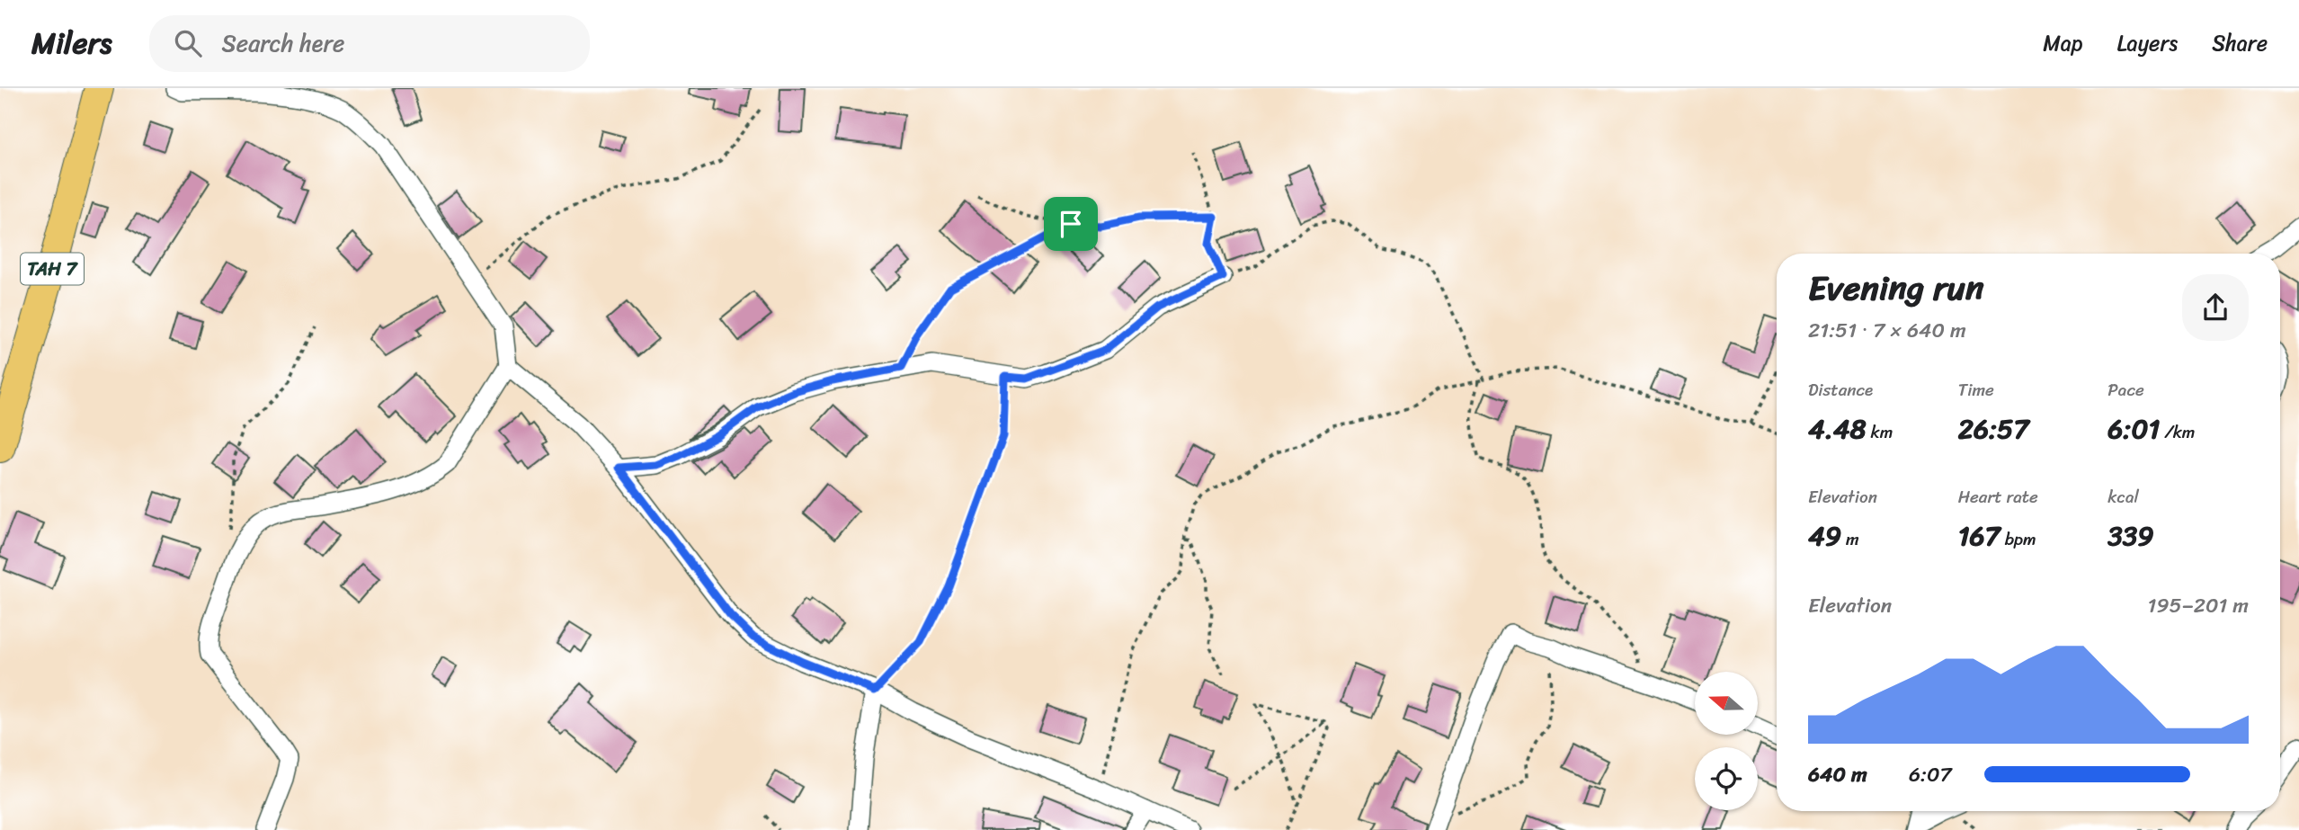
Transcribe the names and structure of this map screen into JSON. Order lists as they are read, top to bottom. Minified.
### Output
{"streets":{"highway":["TAH 7"]},"north":"left","page":{"header":"Milers","search":"Search here","nav":["Map","Layers","Share"],"heading":["Evening run","21:51 · 7 × 640 m"],"stats":[["Distance","4.48 km"],["Time","26:57"],["Pace","6:01 /km"],["Elevation","49 m"],["Heart rate","167 bpm"],["kcal","339"]],"chart":["Elevation","195–201 m"],"list":[{"name":"640 m","note":"6:07"}]}}
